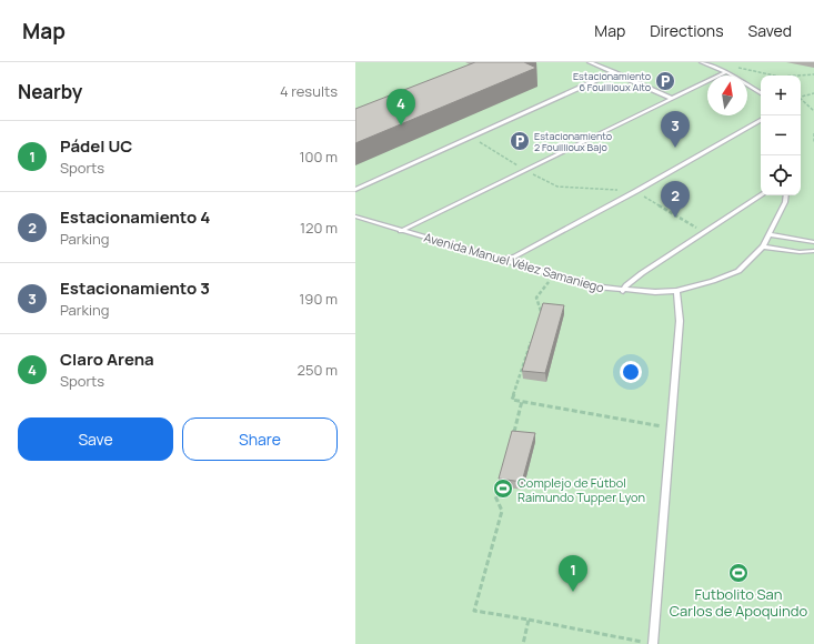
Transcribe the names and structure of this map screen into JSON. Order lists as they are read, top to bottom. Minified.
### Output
{"streets":{"lane":["Avenida Manuel Vélez Samaniego"]},"places":{"parking":["Estacionamiento 6 Fouillioux Alto","Estacionamiento 2 Fouillioux Bajo"],"sports":["Complejo de Fútbol Raimundo Tupper Lyon","Futbolito San Carlos de Apoquindo"]},"north":"top","page":{"header":"Map","nav":["Map","Directions","Saved"],"heading":["Nearby","4 results"],"map_buttons":["+","−"],"pins":["4","3","2","1"],"list":[{"mark":"1","name":"Pádel UC","note":"Sports","value":"100 m"},{"mark":"2","name":"Estacionamiento 4","note":"Parking","value":"120 m"},{"mark":"3","name":"Estacionamiento 3","note":"Parking","value":"190 m"},{"mark":"4","name":"Claro Arena","note":"Sports","value":"250 m"}],"buttons":["Save","Share"]}}
